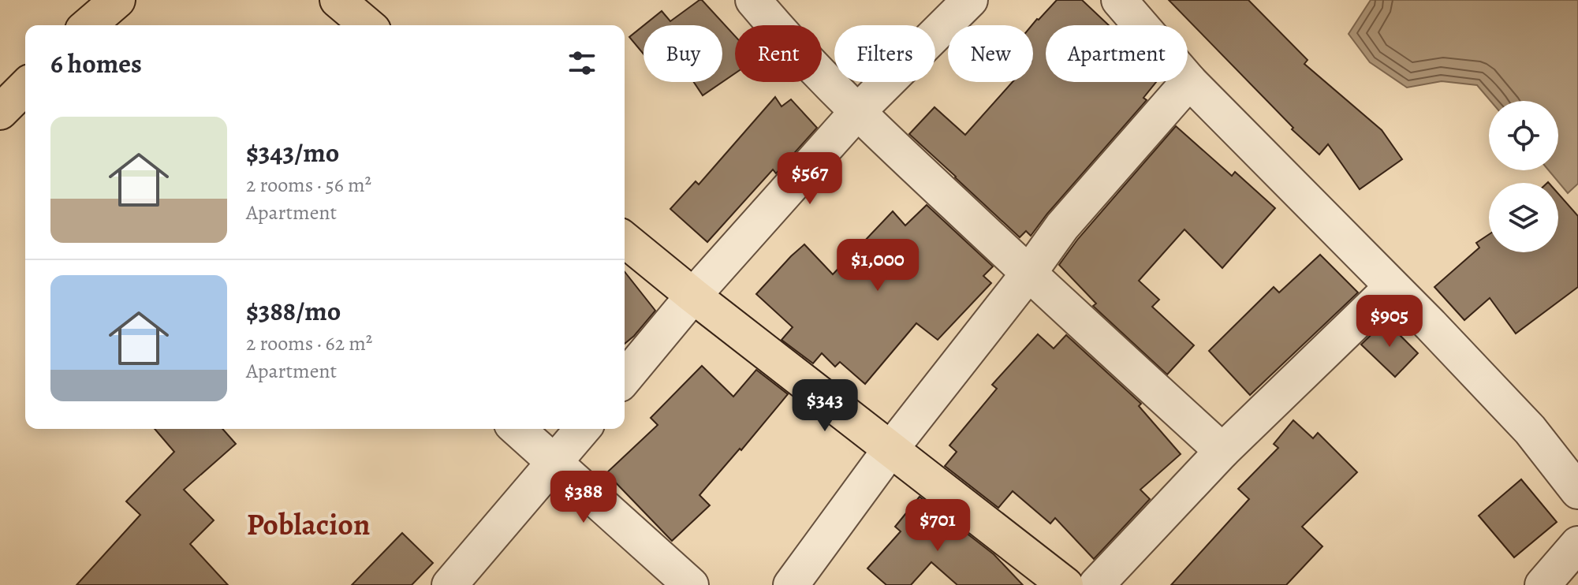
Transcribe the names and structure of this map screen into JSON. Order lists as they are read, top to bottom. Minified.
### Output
{"districts":["Poblacion"],"page":{"chip":["Buy","Rent","Filters","New","Apartment"],"heading":"6 homes","list":[{"name":"$343/mo","note":"2 rooms · 56 m² · Apartment"},{"name":"$388/mo","note":"2 rooms · 62 m² · Apartment"}],"price":["$567","$1,000","$905","$343","$388","$701"]}}
